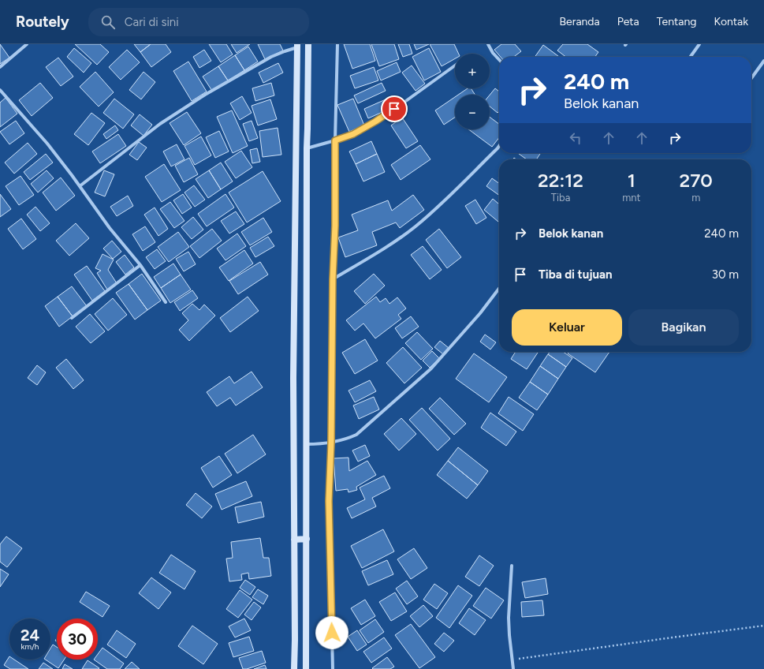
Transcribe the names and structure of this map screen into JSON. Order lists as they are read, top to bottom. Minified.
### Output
{"page":{"header":"Routely","search":"Cari di sini","nav":["Beranda","Peta","Tentang","Kontak"],"map_buttons":["+","−"],"turn":["240 m","Belok kanan"],"eta":["22:12","Tiba","1","mnt","270","m"],"list":[{"name":"Belok kanan","value":"240 m"},{"name":"Tiba di tujuan","value":"30 m"}],"buttons":["Keluar","Bagikan"],"speed":"24 km/h","limit":"30"}}
